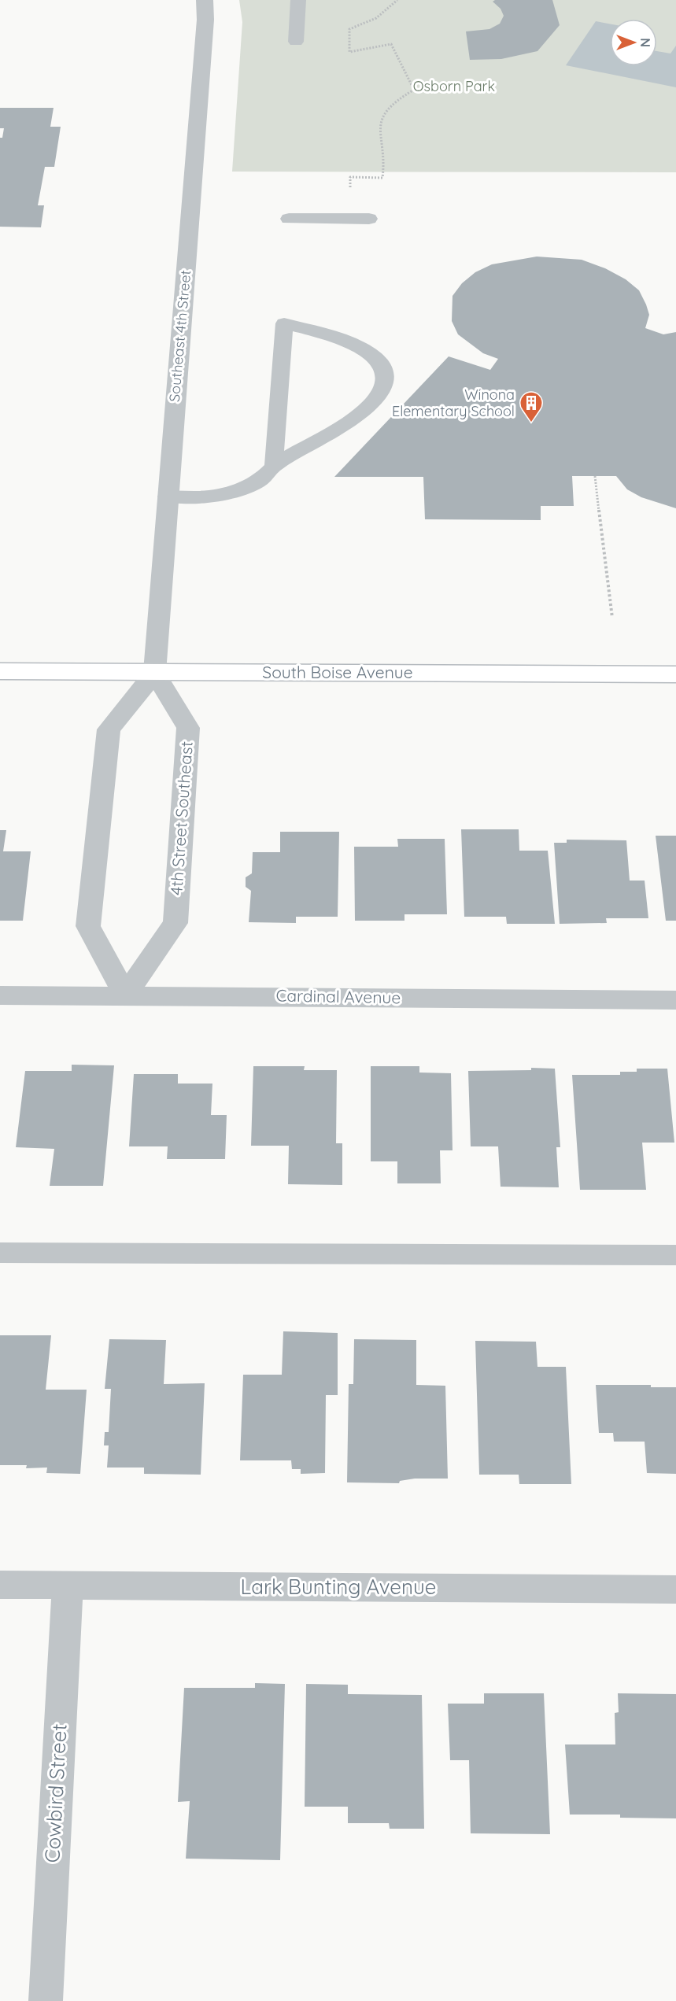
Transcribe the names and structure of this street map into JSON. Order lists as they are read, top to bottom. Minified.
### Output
{"streets":{"main road":["South Boise Avenue"],"street":["Southeast 4th Street","4th Street Southeast","Cardinal Avenue","Lark Bunting Avenue","Cowbird Street"]},"crossings":[["Southeast 4th Street","South Boise Avenue"],["Southeast 4th Street","4th Street Southeast"],["South Boise Avenue","4th Street Southeast"],["4th Street Southeast","Cardinal Avenue"],["Lark Bunting Avenue","Cowbird Street"]],"parks":["Osborn Park"],"places":{"building":["Winona Elementary School"]},"north":"right"}
